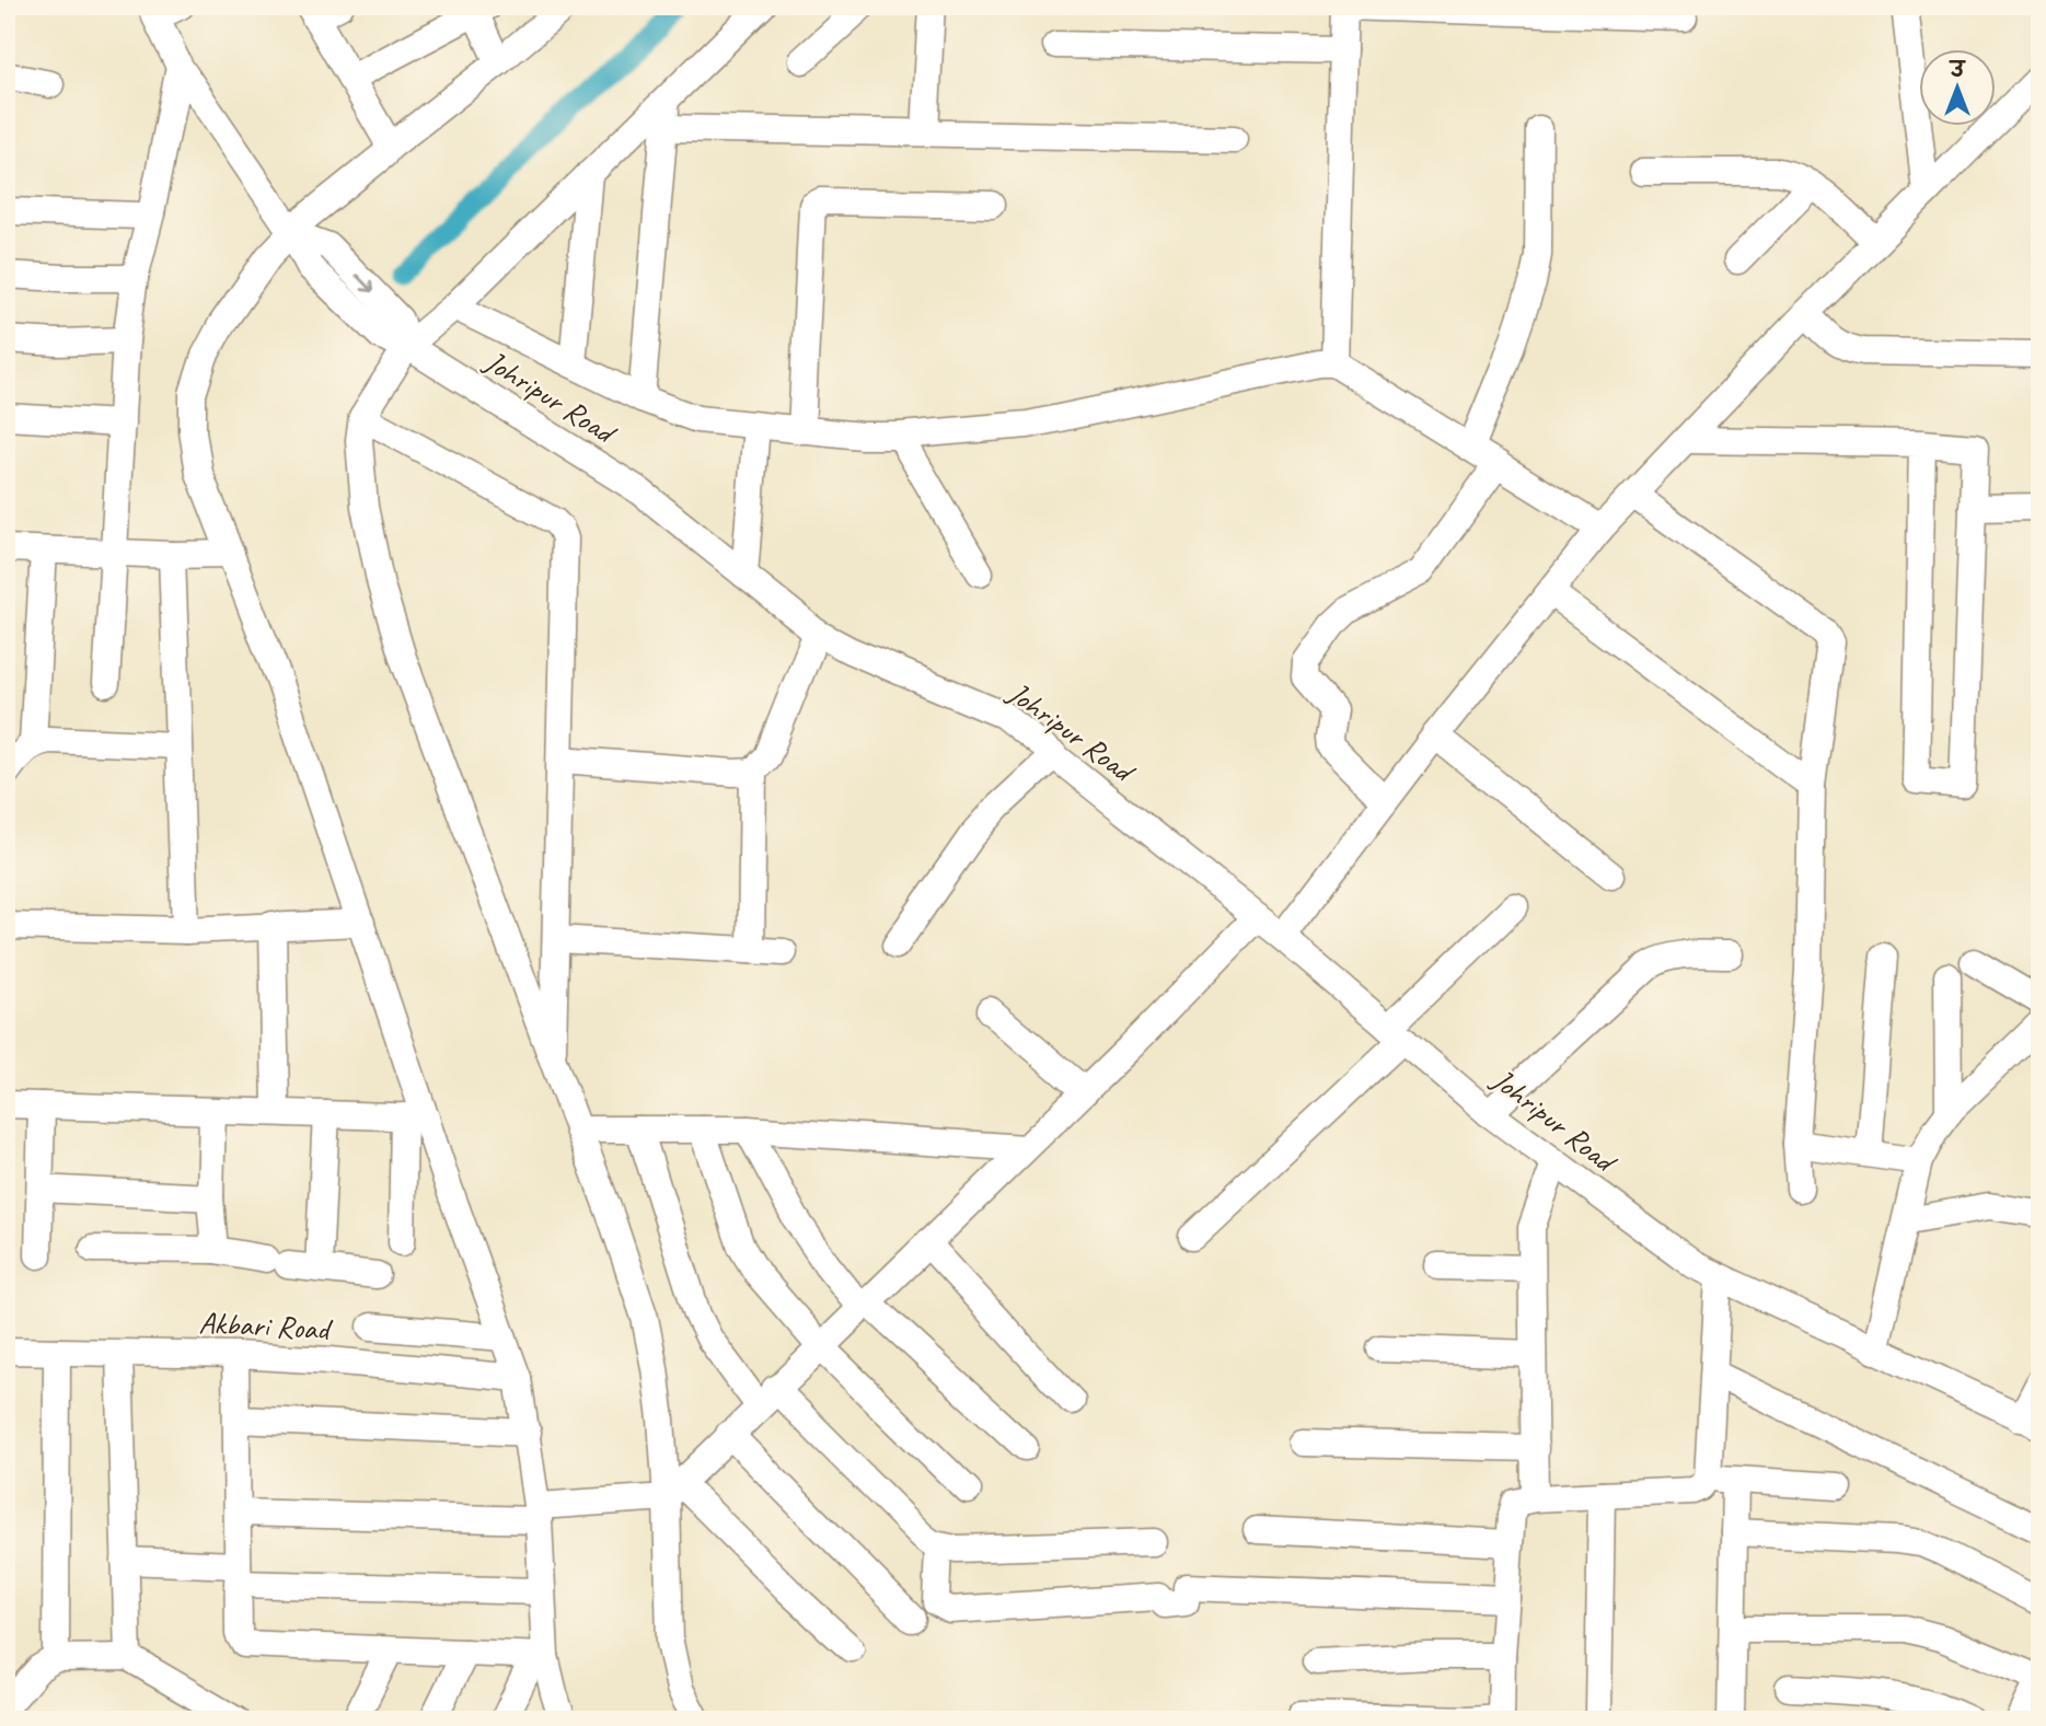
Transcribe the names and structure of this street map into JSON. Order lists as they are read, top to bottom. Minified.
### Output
{"streets":{"street":["Johripur Road","Akbari Road"]},"north":"top"}
